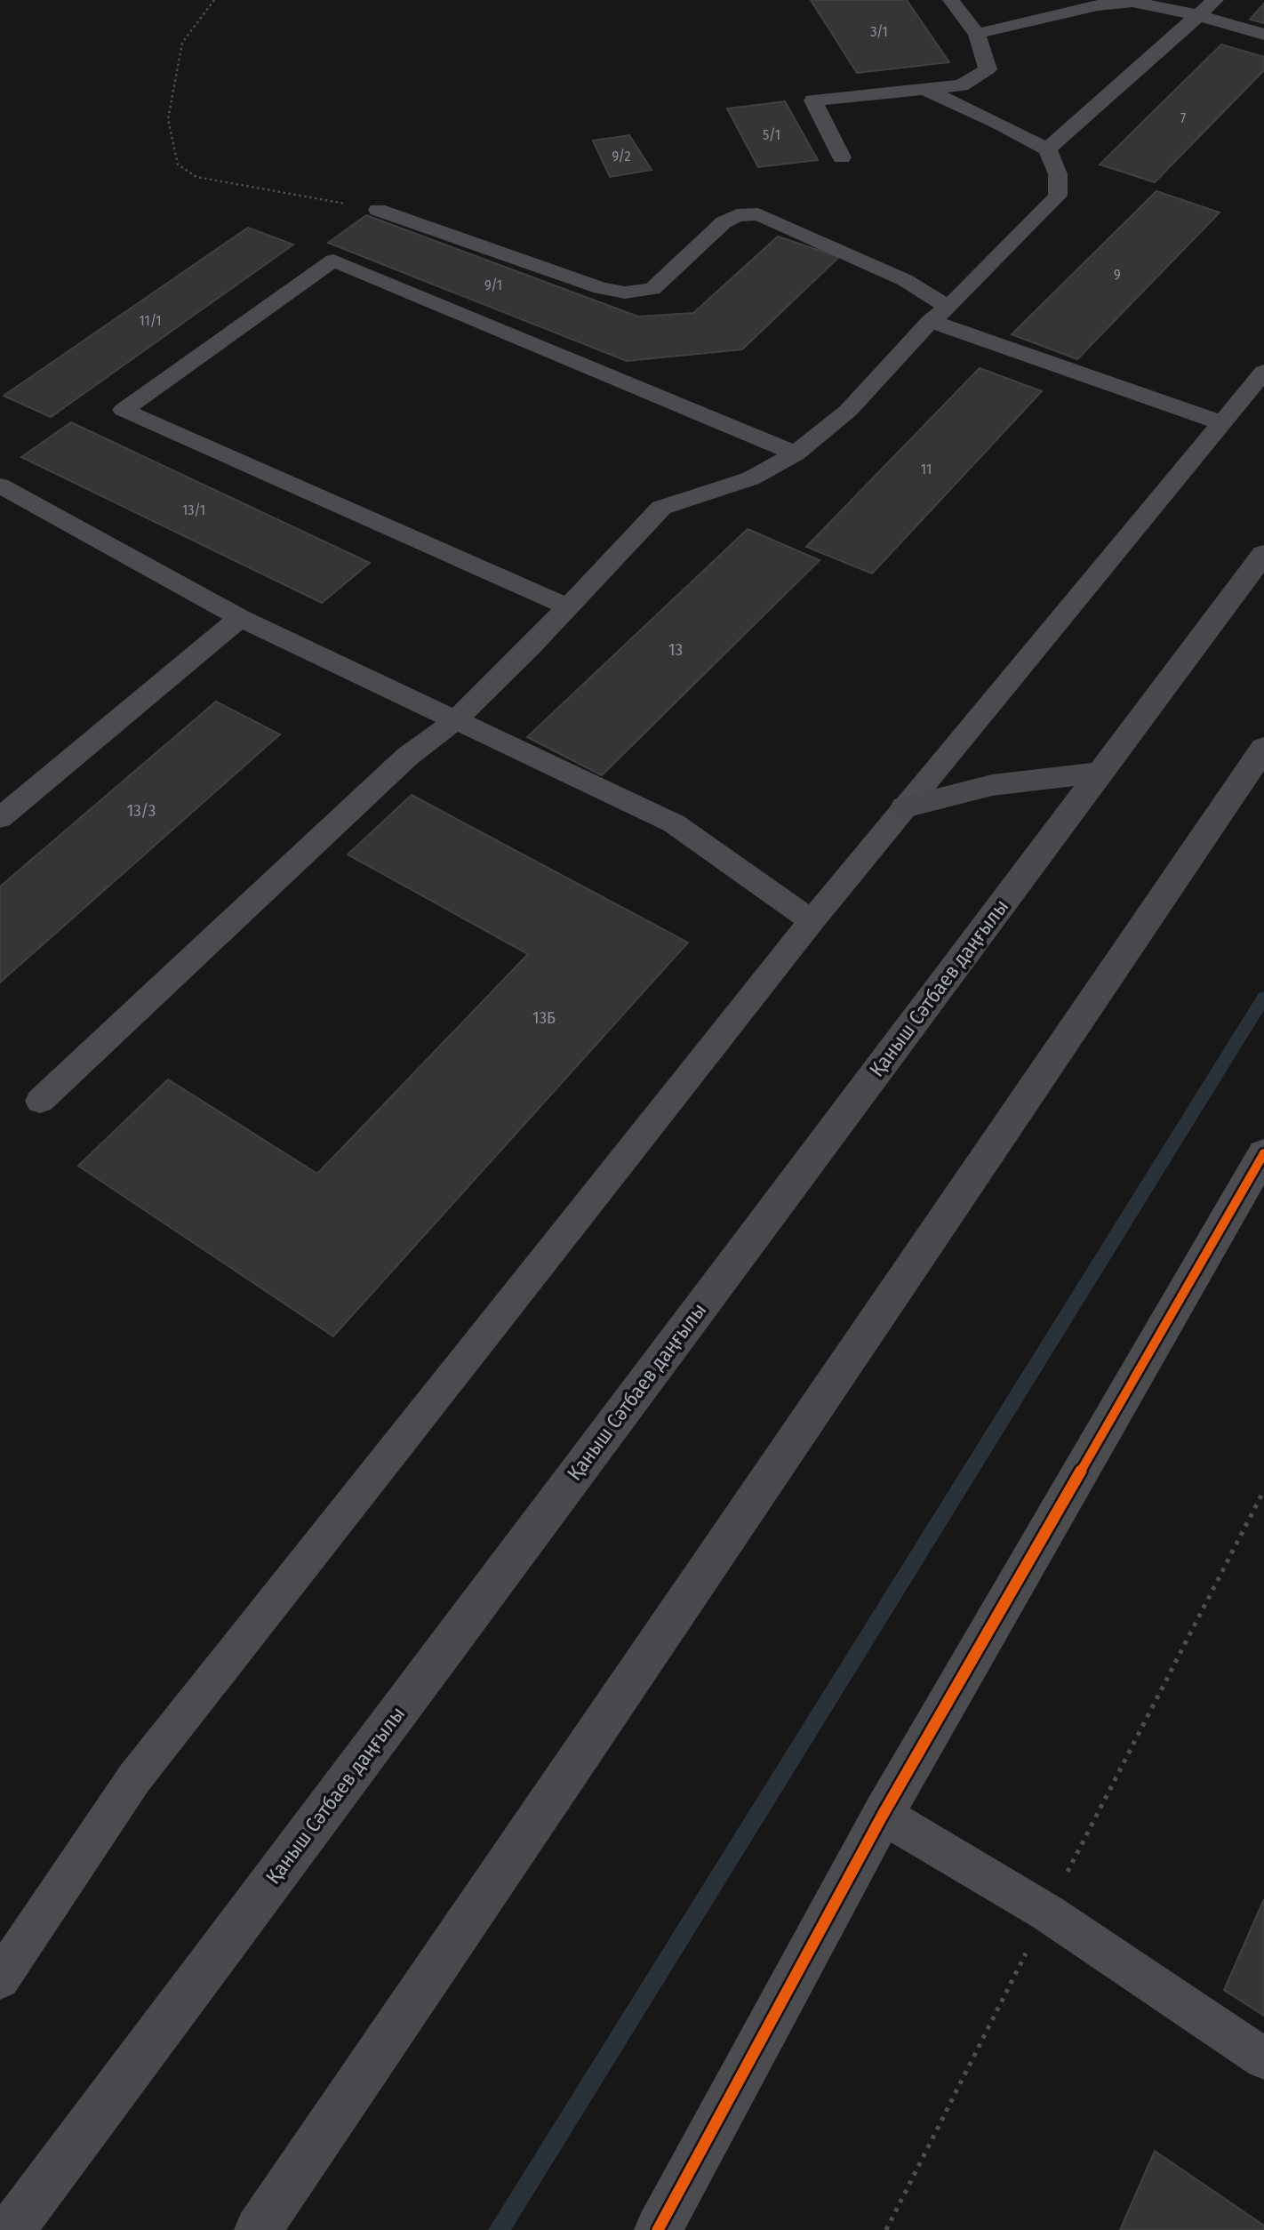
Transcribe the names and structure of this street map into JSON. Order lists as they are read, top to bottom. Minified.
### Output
{"streets":{"main road":["Қаныш Сәтбаев даңғылы"]},"house_numbers":["3/1","7","5/1","9/2","9","9/1","11/1","11","13/1","13","13/3","13Б"]}
